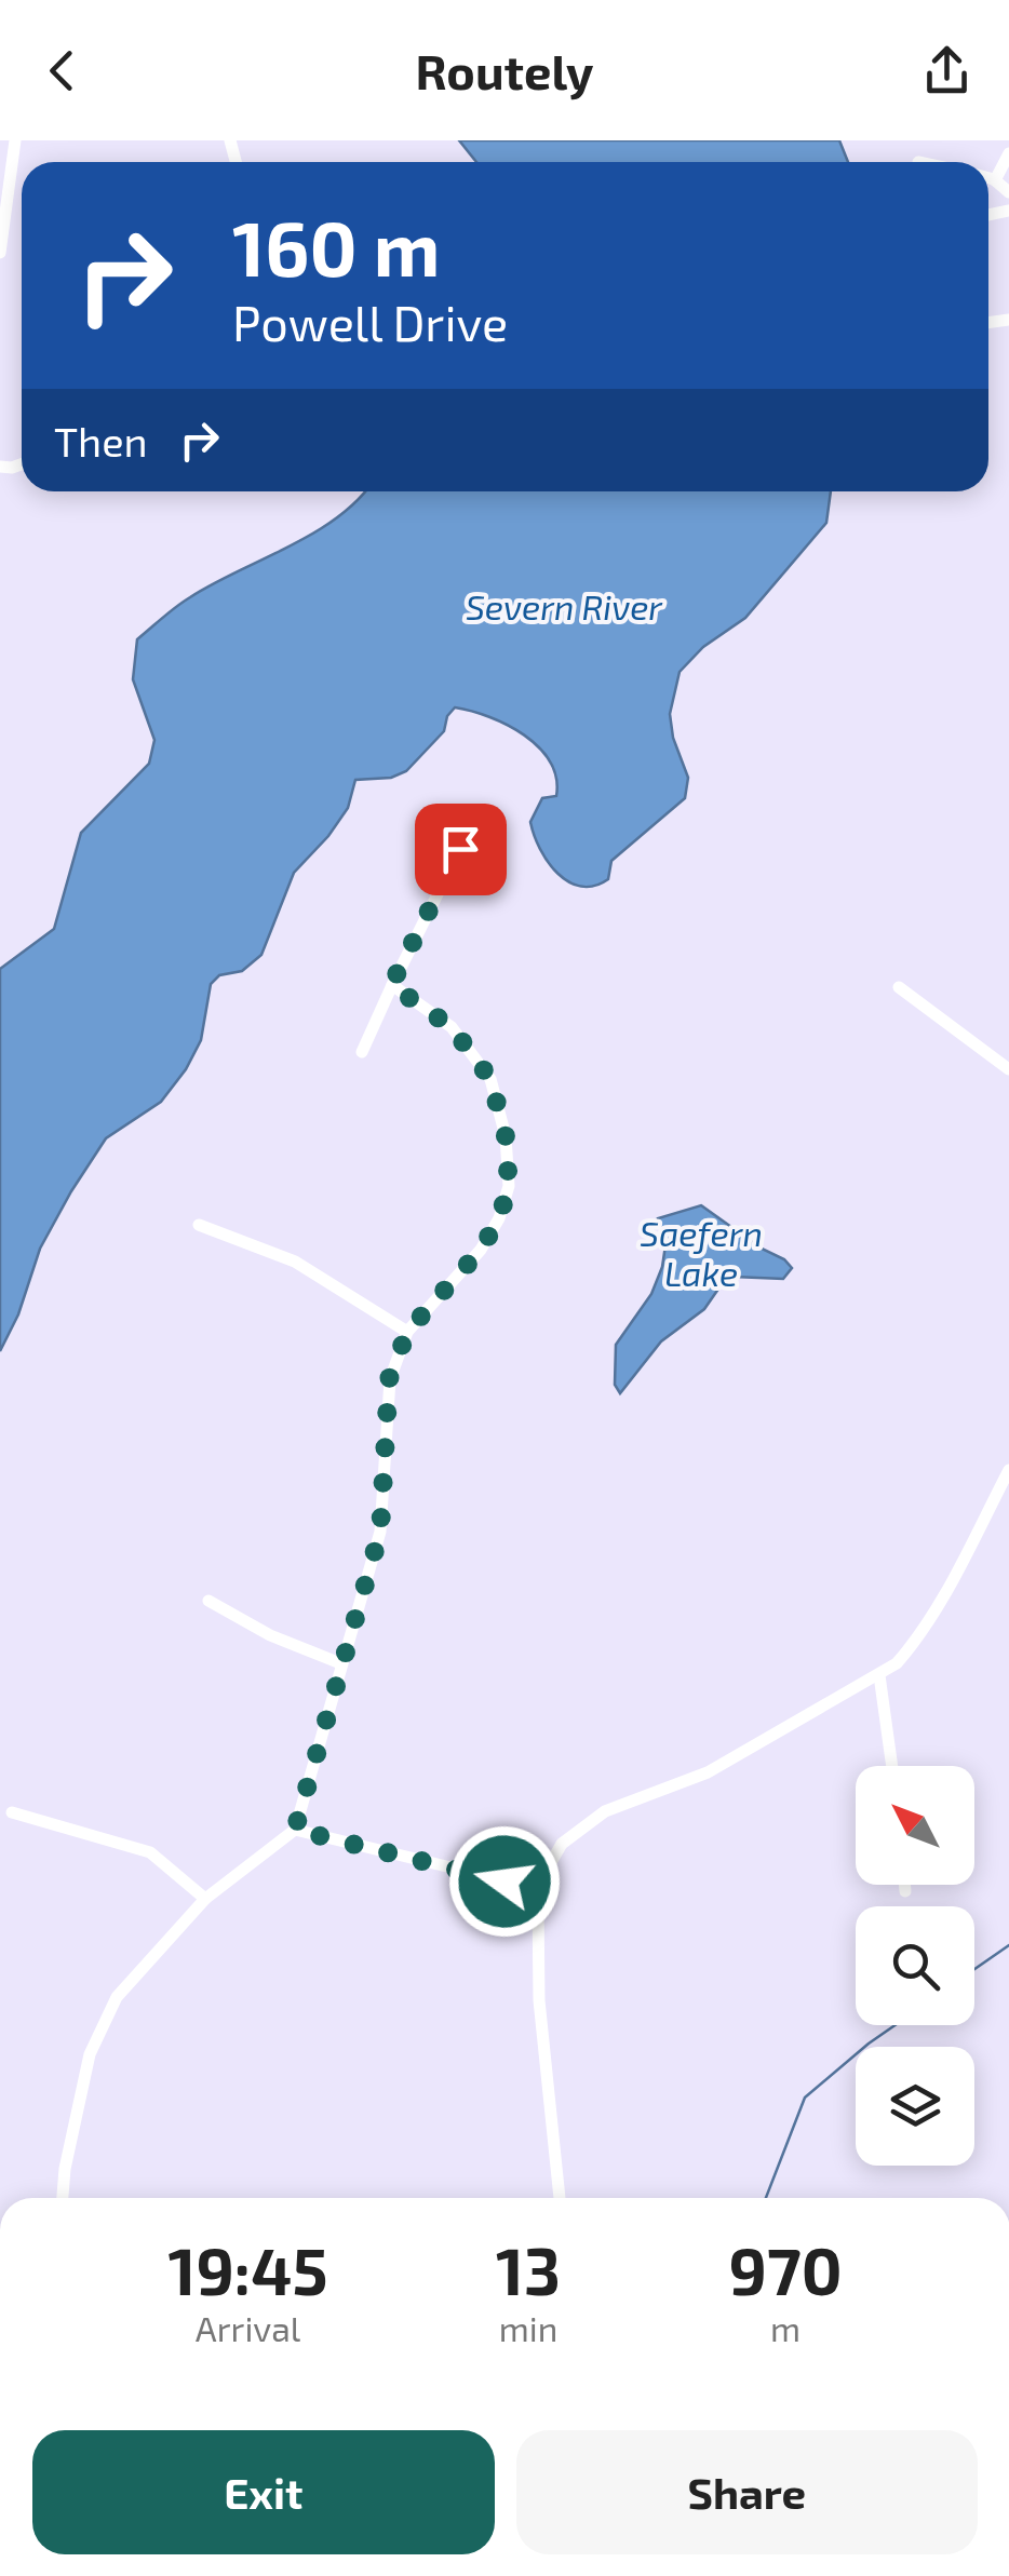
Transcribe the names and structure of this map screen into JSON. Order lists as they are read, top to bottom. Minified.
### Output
{"water":["Severn River","Saefern Lake"],"north":"top left","page":{"header":"Routely","turn":["160 m","Powell Drive"],"then":"Then","eta":["19:45","Arrival","13","min","970","m"],"buttons":["Exit","Share"]}}
